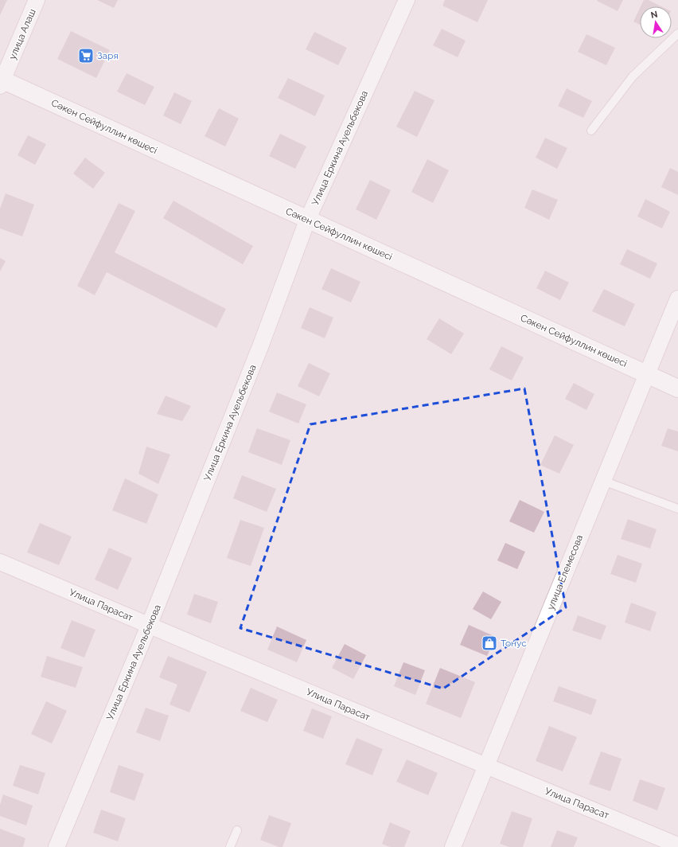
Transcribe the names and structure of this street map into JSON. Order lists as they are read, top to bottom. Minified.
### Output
{"streets":{"street":["улица Алаш","Сәкен Сейфуллин көшесі","Улица Еркина Ауельбекова","улица Елемесова","Улица Парасат"]},"crossings":[["улица Алаш","Сәкен Сейфуллин көшесі"],["Сәкен Сейфуллин көшесі","Улица Еркина Ауельбекова"],["Сәкен Сейфуллин көшесі","улица Елемесова"],["Улица Еркина Ауельбекова","Улица Парасат"],["улица Елемесова","Улица Парасат"]],"places":{"supermarket":["Заря"],"shop":["Тонус"]},"north":"top"}
